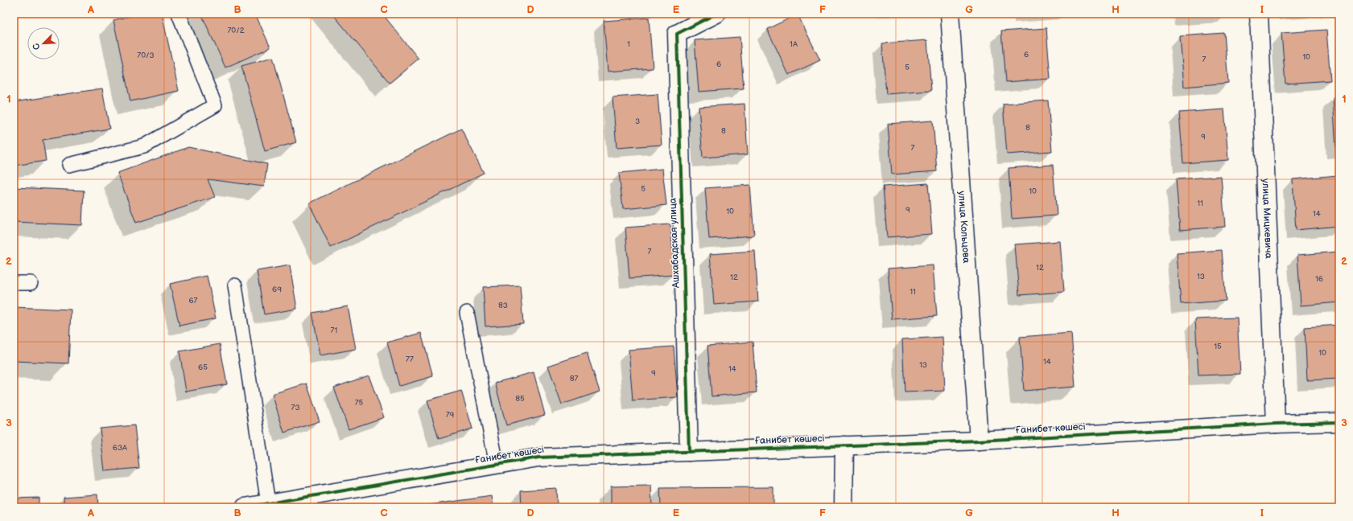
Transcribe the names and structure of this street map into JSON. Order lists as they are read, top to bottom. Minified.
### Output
{"streets":{"street":["улица Мицкевича","улица Кольцова","Ашхабадская улица","Ғанибет көшесі"]},"crossings":[["улица Мицкевича","Ғанибет көшесі"],["улица Кольцова","Ғанибет көшесі"],["Ашхабадская улица","Ғанибет көшесі"]],"house_numbers":["70/2","1","1А","6","70/3","10","7","6","5","3","8","8","9","7","5","10","11","9","10","14","7","12","13","12","16","69","11","67","83","71","15","10","77","14","13","65","14","9","87","85","75","73","79","63А"],"north":"bottom left","grid":{"columns":["A","B","C","D","E","F","G","H","I"],"rows":["1","2","3"]}}
